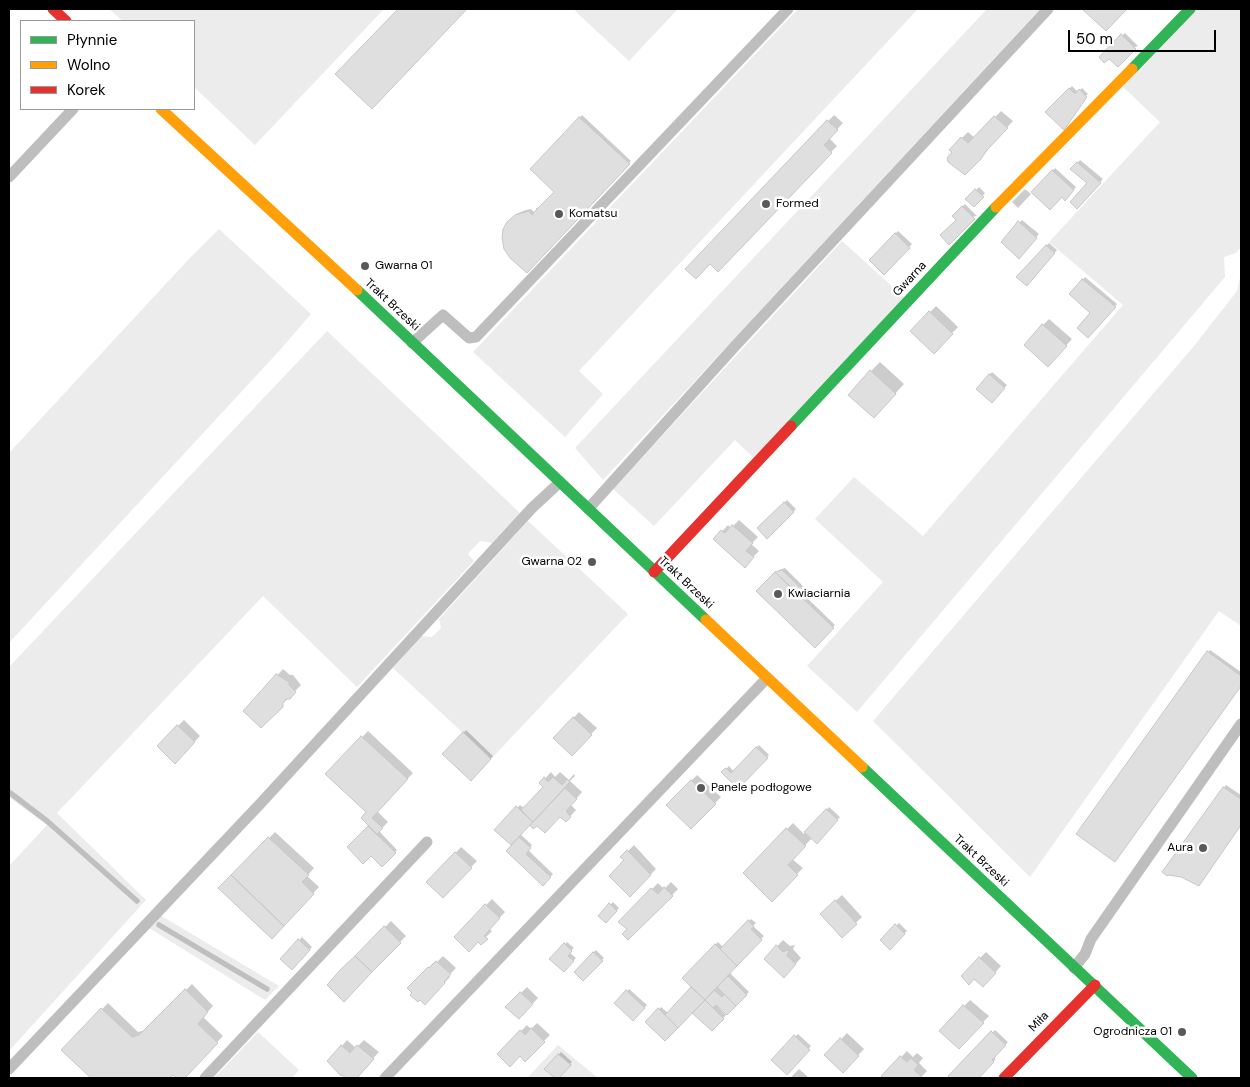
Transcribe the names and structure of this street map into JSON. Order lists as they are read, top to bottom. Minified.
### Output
{"streets":{"main road":["Gwarna","Trakt Brzeski","Miła"]},"crossings":[["Gwarna","Trakt Brzeski"],["Trakt Brzeski","Miła"]],"places":["Formed","Komatsu","Gwarna 01","Gwarna 02","Kwiaciarnia","Panele podłogowe","Aura","Ogrodnicza 01"],"legend":["Płynnie","Wolno","Korek"],"scale_bar":"50 m"}
